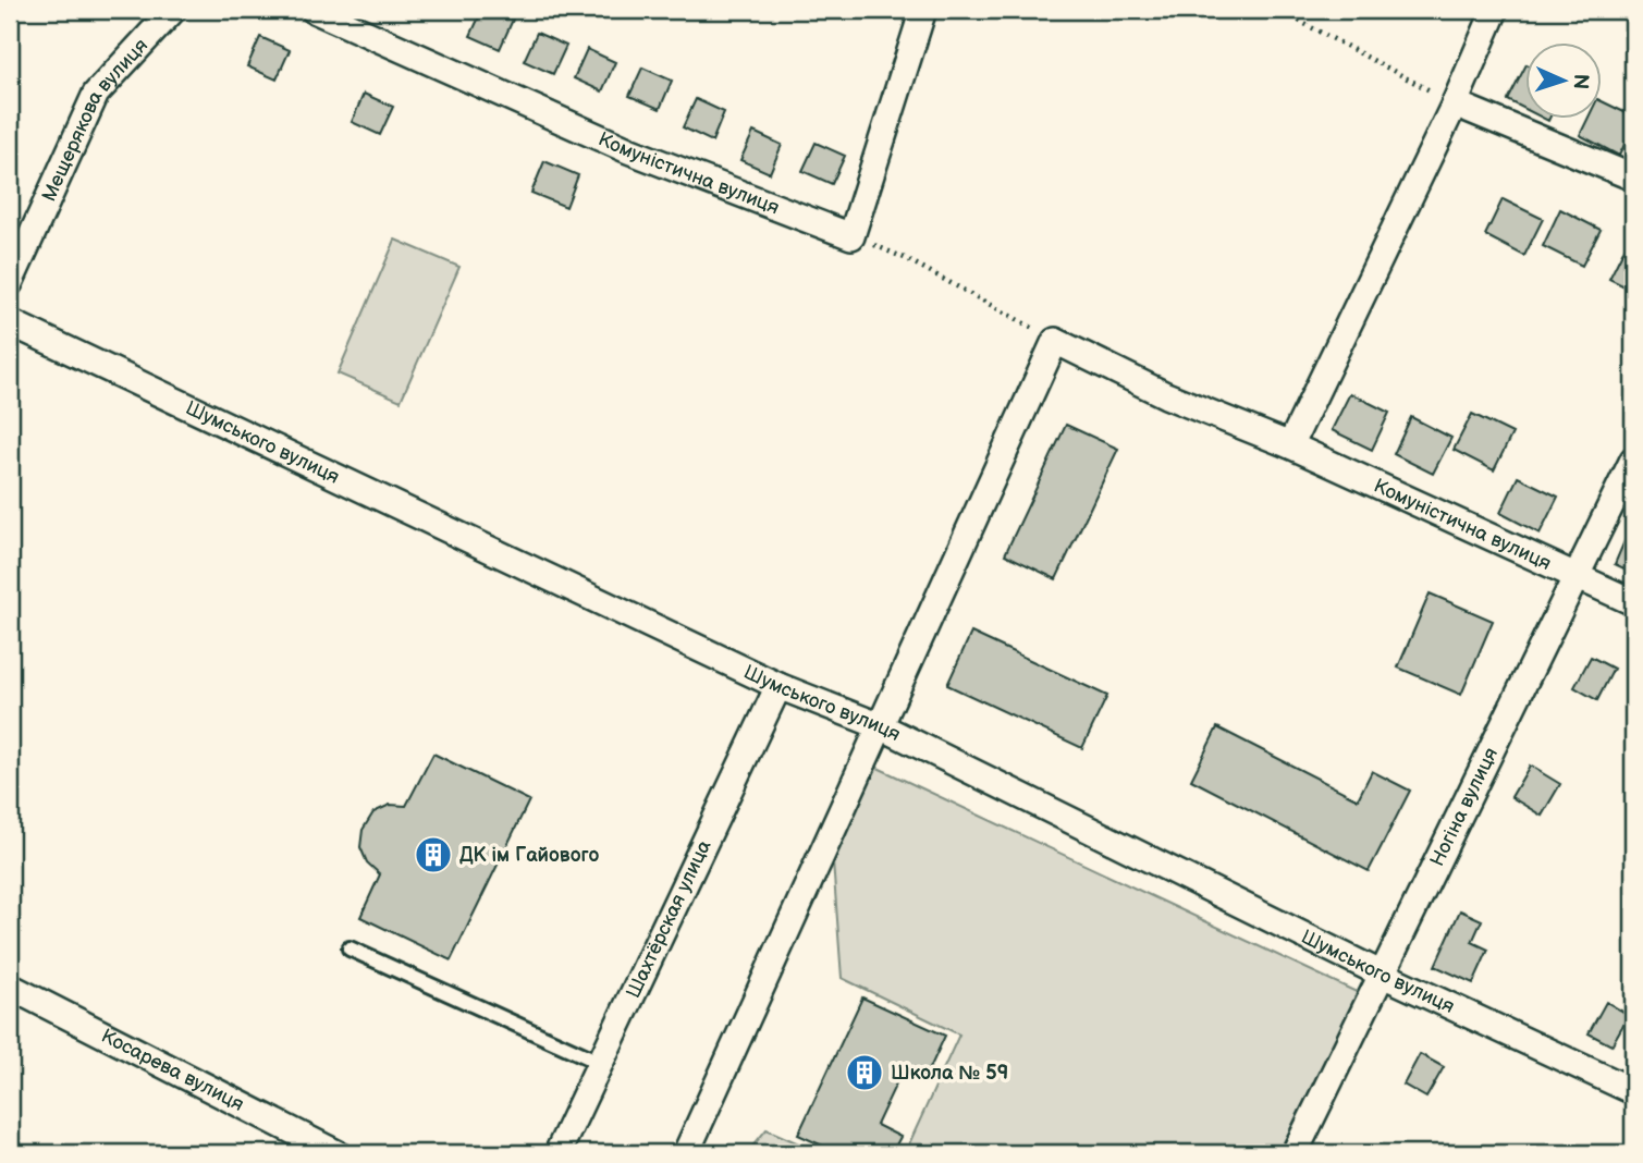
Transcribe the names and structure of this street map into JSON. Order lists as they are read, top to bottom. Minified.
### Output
{"streets":{"street":["Мещерякова вулиця","Комуністична вулиця","Шумського вулиця","Ногіна вулиця","Шахтёрская улица","Косарева вулиця"]},"crossings":[["Комуністична вулиця","Ногіна вулиця"],["Шумського вулиця","Ногіна вулиця"],["Шумського вулиця","Шахтёрская улица"]],"places":{"building":["ДК ім Гайового","Школа № 59"]},"north":"right"}
